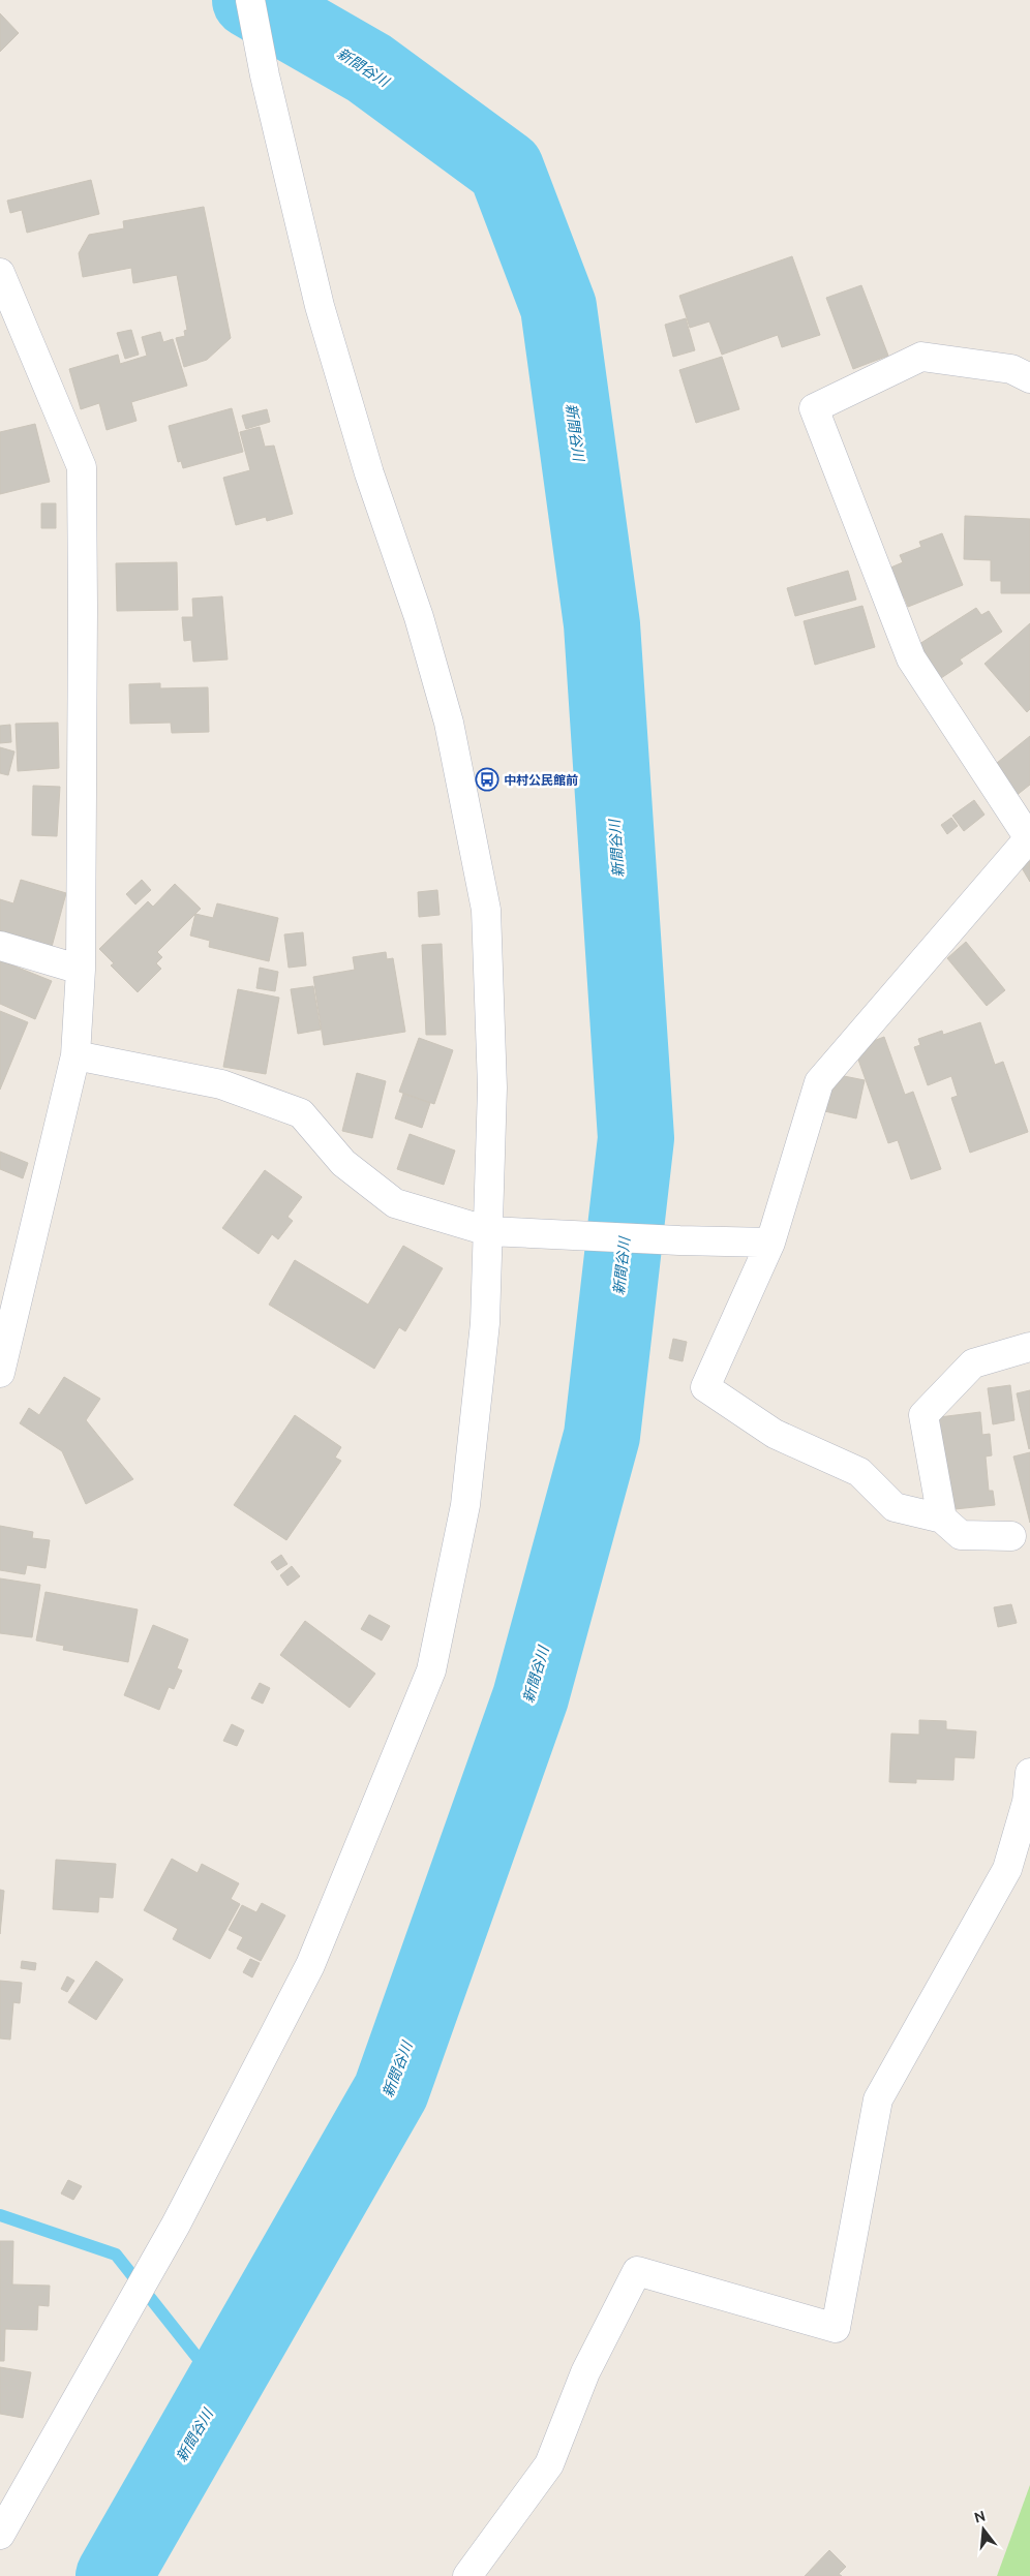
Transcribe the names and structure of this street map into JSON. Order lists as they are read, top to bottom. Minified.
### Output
{"water":["新間谷川"],"places":{"bus stop":["中村公民館前"]},"north":"top"}
